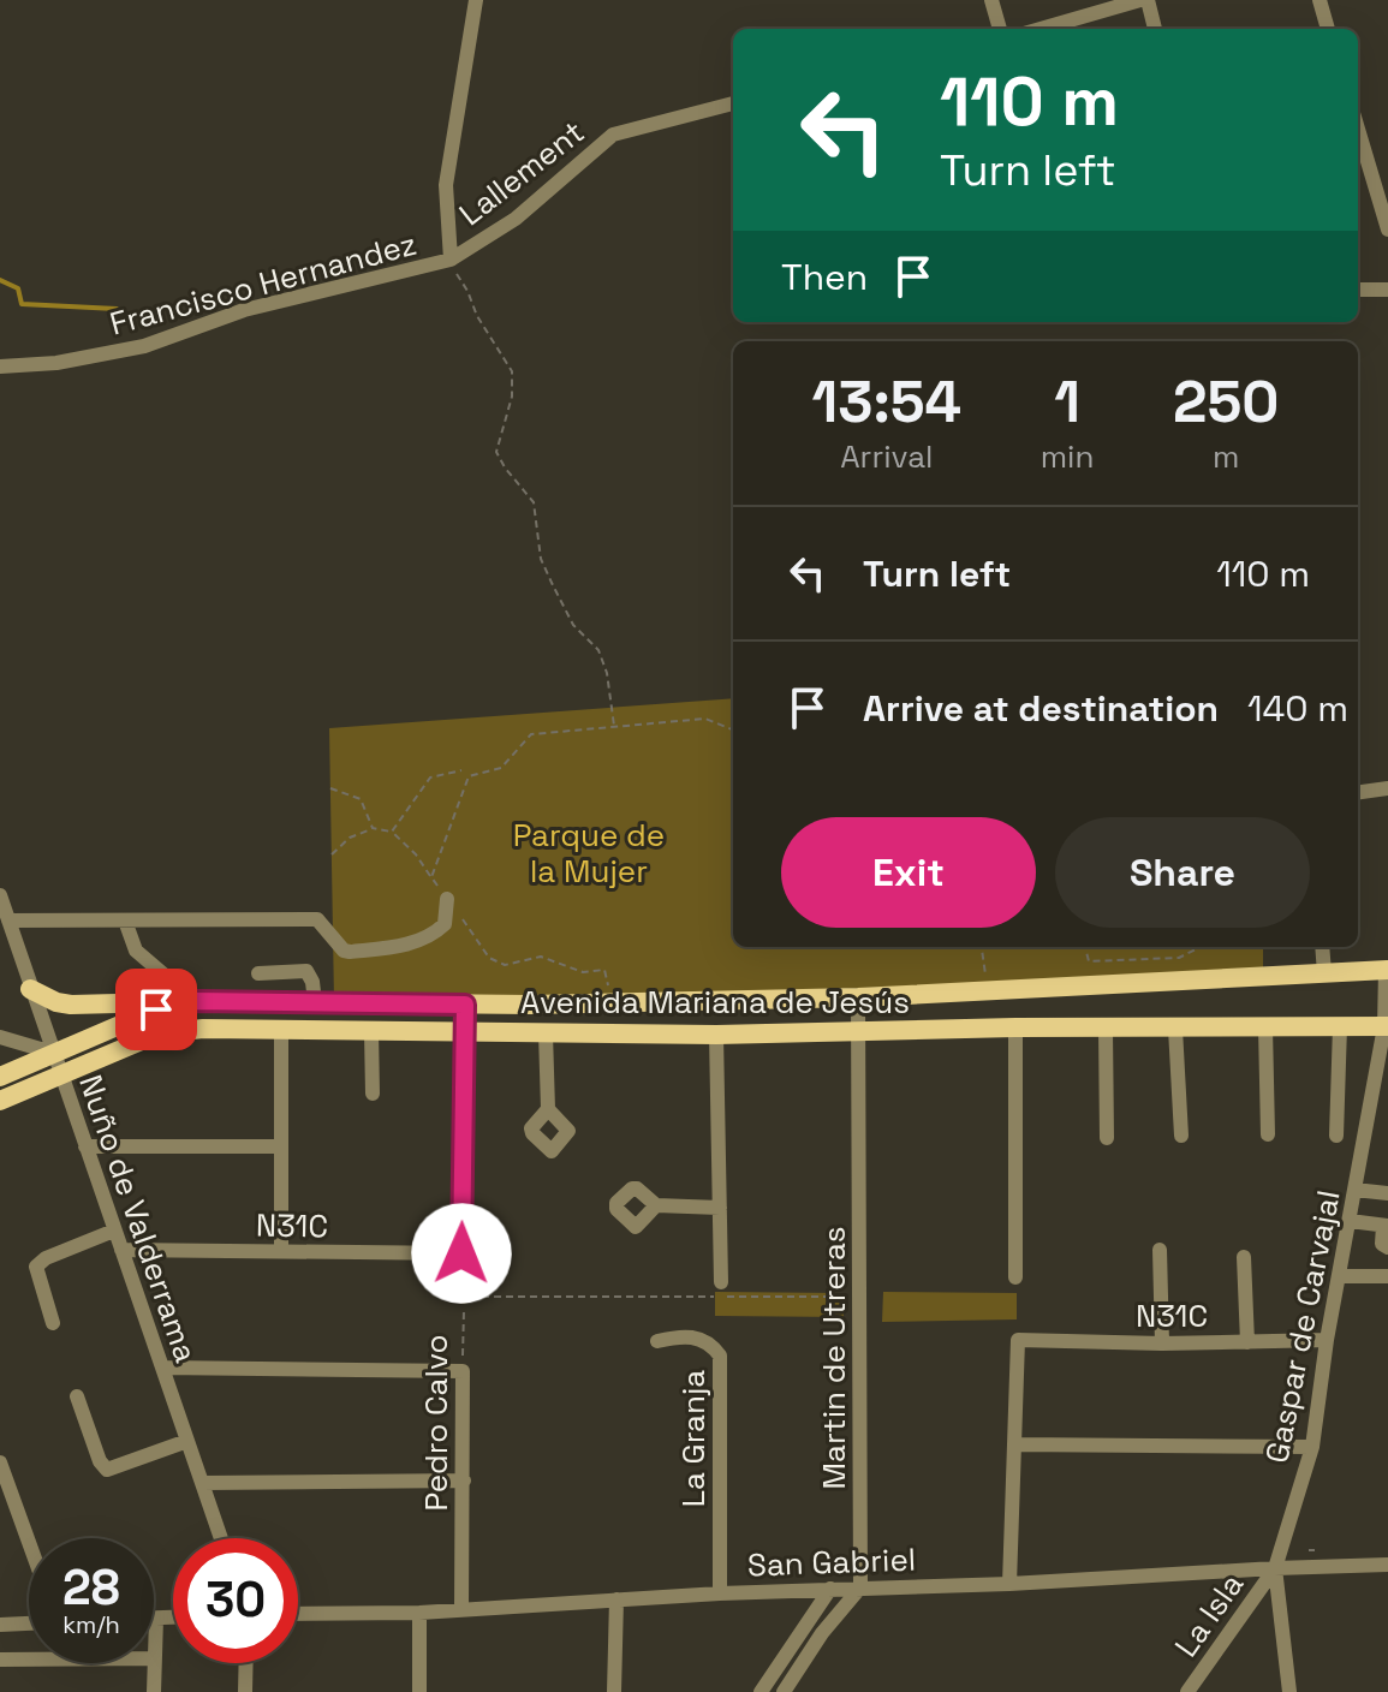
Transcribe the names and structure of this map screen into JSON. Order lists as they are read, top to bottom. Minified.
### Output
{"streets":{"main road":["Avenida Mariana de Jesús"],"street":["Lallement","Francisco Hernandez","Nuño de Valderrama","N31C","Gaspar de Carvajal","Martin de Utreras","Pedro Calvo","La Granja","San Gabriel","La Isla"]},"crossings":[["Lallement","Francisco Hernandez"],["Avenida Mariana de Jesús","Nuño de Valderrama"],["Avenida Mariana de Jesús","Gaspar de Carvajal"],["Avenida Mariana de Jesús","Martin de Utreras"],["Avenida Mariana de Jesús","Pedro Calvo"],["Nuño de Valderrama","N31C"],["N31C","Gaspar de Carvajal"],["N31C","Pedro Calvo"],["Gaspar de Carvajal","San Gabriel"],["Gaspar de Carvajal","La Isla"],["Martin de Utreras","San Gabriel"],["Pedro Calvo","San Gabriel"],["La Granja","San Gabriel"],["San Gabriel","La Isla"]],"parks":["Parque de la Mujer"],"page":{"turn":["110 m","Turn left"],"then":"Then","eta":["13:54","Arrival","1","min","250","m"],"list":[{"name":"Turn left","value":"110 m"},{"name":"Arrive at destination","value":"140 m"}],"buttons":["Exit","Share"],"speed":"28 km/h","limit":"30"}}
